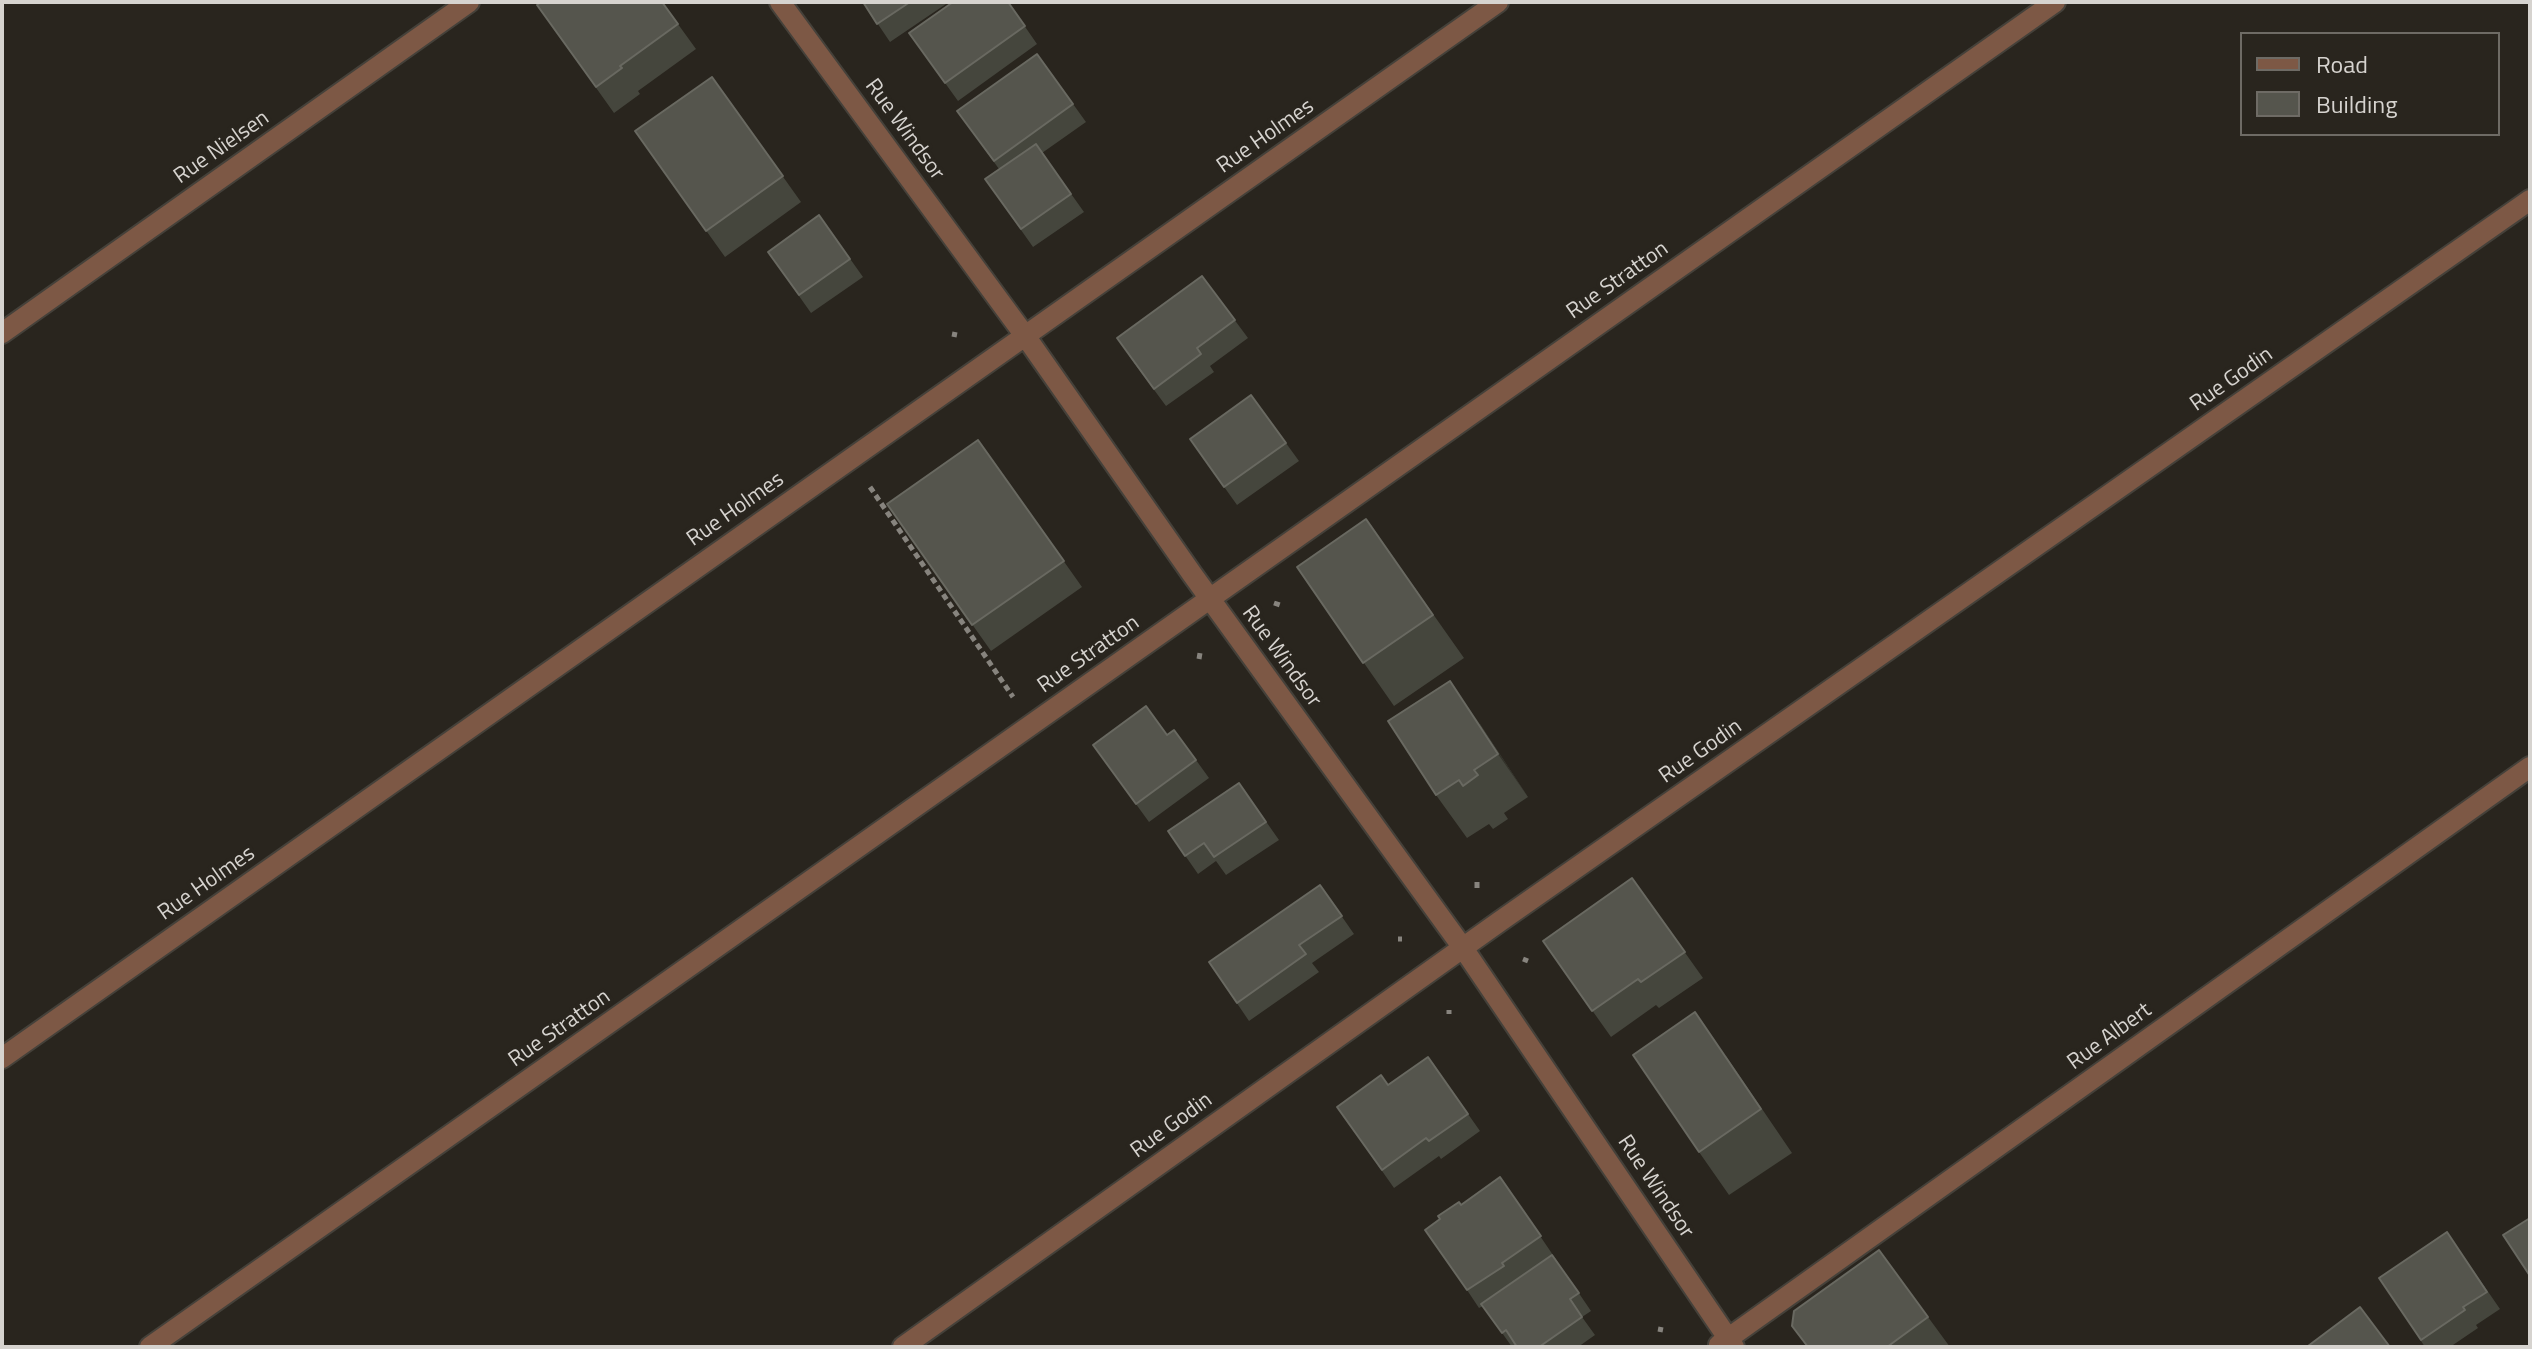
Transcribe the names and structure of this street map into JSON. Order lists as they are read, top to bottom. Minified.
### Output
{"streets":{"street":["Rue Windsor","Rue Holmes","Rue Nielsen","Rue Stratton","Rue Godin","Rue Albert"]},"crossings":[["Rue Windsor","Rue Holmes"],["Rue Windsor","Rue Stratton"],["Rue Windsor","Rue Godin"],["Rue Windsor","Rue Albert"]],"legend":["Road","Building"]}
